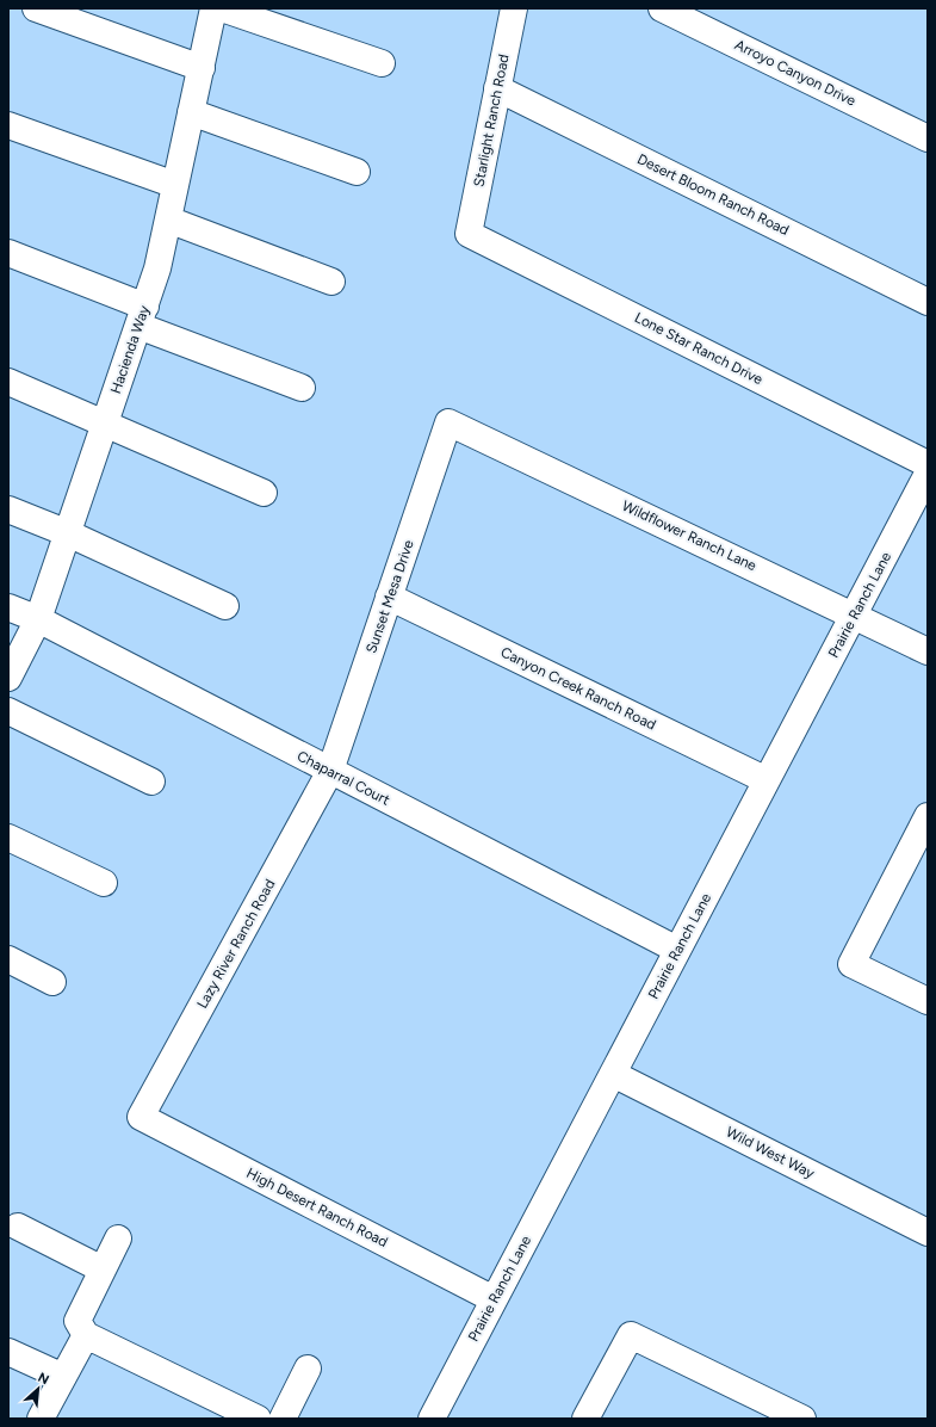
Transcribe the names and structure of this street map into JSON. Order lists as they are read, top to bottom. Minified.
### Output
{"streets":{"street":["Arroyo Canyon Drive","Starlight Ranch Road","Desert Bloom Ranch Road","Lone Star Ranch Drive","Hacienda Way","Wildflower Ranch Lane","Sunset Mesa Drive","Prairie Ranch Lane","Canyon Creek Ranch Road","Chaparral Court","Lazy River Ranch Road","Wild West Way","High Desert Ranch Road"]},"crossings":[["Starlight Ranch Road","Desert Bloom Ranch Road"],["Starlight Ranch Road","Lone Star Ranch Drive"],["Hacienda Way","Chaparral Court"],["Wildflower Ranch Lane","Sunset Mesa Drive"],["Wildflower Ranch Lane","Prairie Ranch Lane"],["Sunset Mesa Drive","Canyon Creek Ranch Road"],["Sunset Mesa Drive","Chaparral Court"],["Sunset Mesa Drive","Lazy River Ranch Road"],["Prairie Ranch Lane","Canyon Creek Ranch Road"],["Prairie Ranch Lane","Chaparral Court"],["Prairie Ranch Lane","Wild West Way"],["Prairie Ranch Lane","High Desert Ranch Road"],["Chaparral Court","Lazy River Ranch Road"],["Lazy River Ranch Road","High Desert Ranch Road"]],"north":"top right"}
